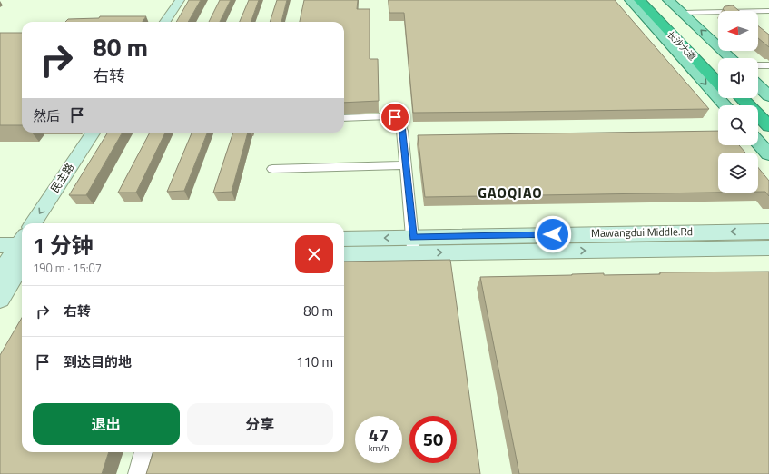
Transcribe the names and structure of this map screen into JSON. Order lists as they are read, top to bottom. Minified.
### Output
{"streets":{"highway":["长沙大道"],"main road":["民主路","Mawangdui Middle.Rd"]},"districts":["GAOQIAO"],"north":"left","page":{"turn":["80 m","右转"],"then":"然后","heading":["1 分钟","190 m · 15:07"],"list":[{"name":"右转","value":"80 m"},{"name":"到达目的地","value":"110 m"}],"buttons":["退出","分享"],"speed":"47 km/h","limit":"50"}}
